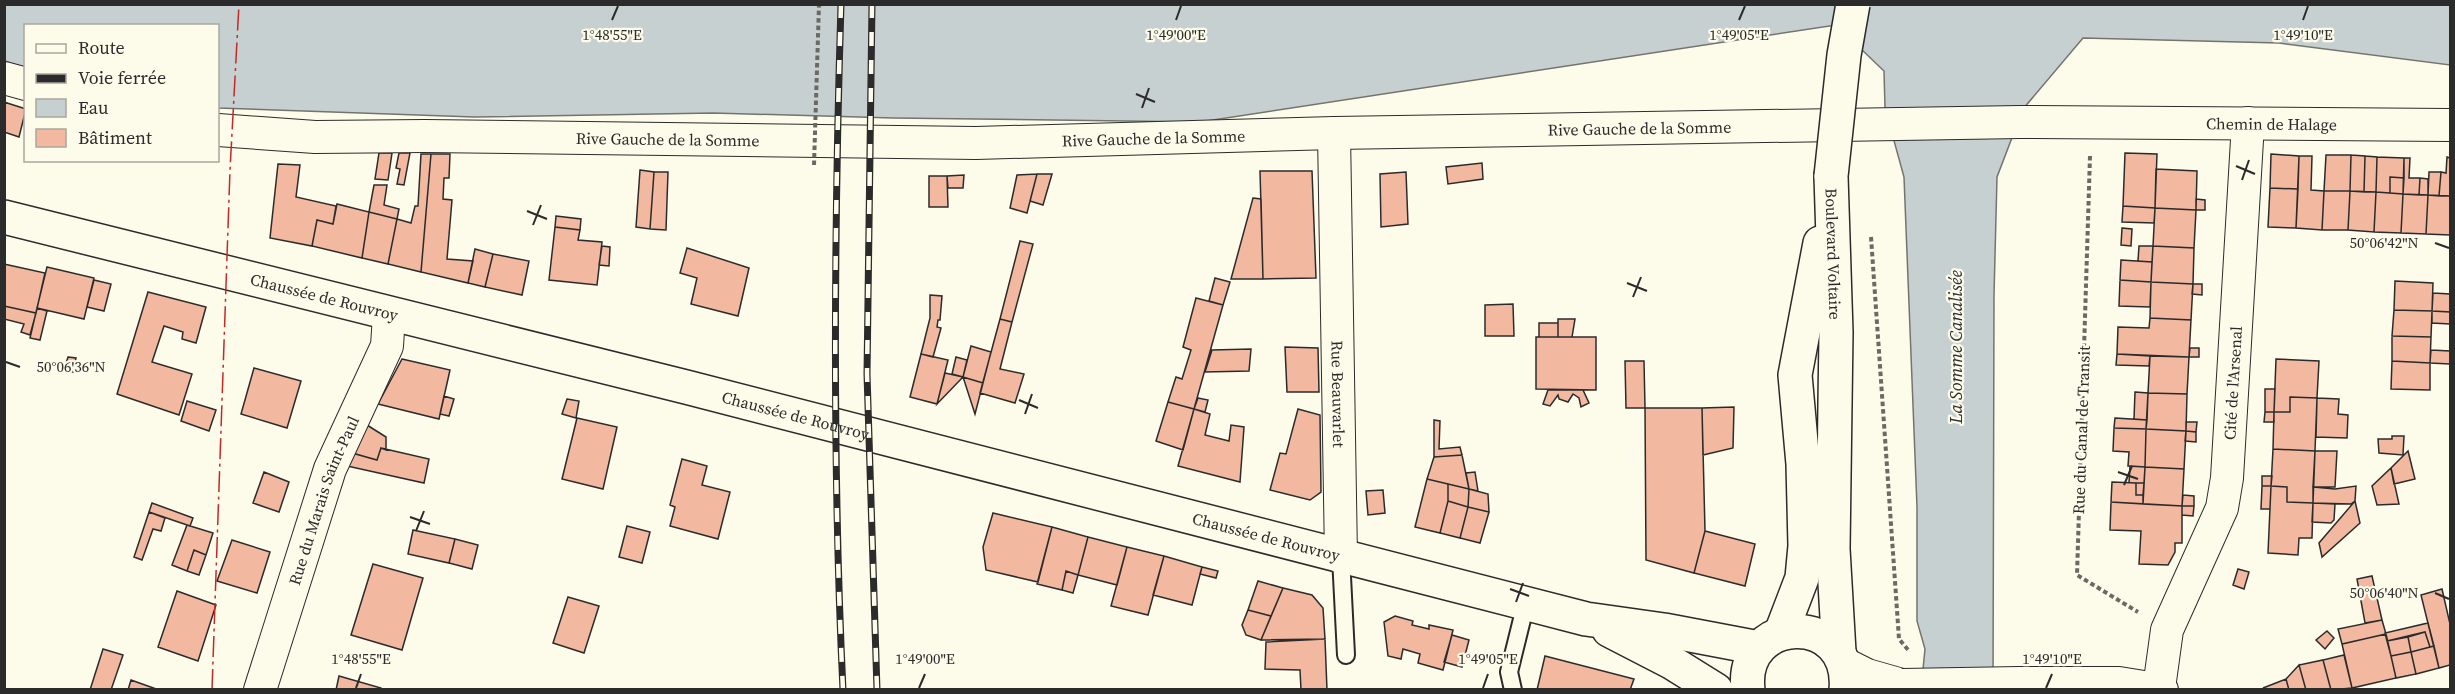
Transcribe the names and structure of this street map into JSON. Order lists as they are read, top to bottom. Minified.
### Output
{"streets":{"main road":["Boulevard Voltaire","Chaussée de Rouvroy"],"street":["Chemin de Halage","Rive Gauche de la Somme","Cité de l'Arsenal","Rue Beauvarlet","Rue du Marais Saint-Paul"],"path":["Rue du Canal de Transit"]},"crossings":[["Chemin de Halage","Rive Gauche de la Somme"],["Chemin de Halage","Cité de l'Arsenal"],["Chemin de Halage","Rue du Canal de Transit"],["Rive Gauche de la Somme","Rue Beauvarlet"],["Rive Gauche de la Somme","Rue du Canal de Transit"],["Boulevard Voltaire","Chaussée de Rouvroy"],["Chaussée de Rouvroy","Rue Beauvarlet"],["Chaussée de Rouvroy","Rue du Marais Saint-Paul"],["Cité de l'Arsenal","Rue du Canal de Transit"]],"water":["La Somme Canalisée"],"legend":["Route","Voie ferrée","Eau","Bâtiment"],"coordinates":["1°48'55\"E","1°49'00\"E","1°49'05\"E","1°49'10\"E","50°06'42\"N","50°06'36\"N","50°06'40\"N"]}
